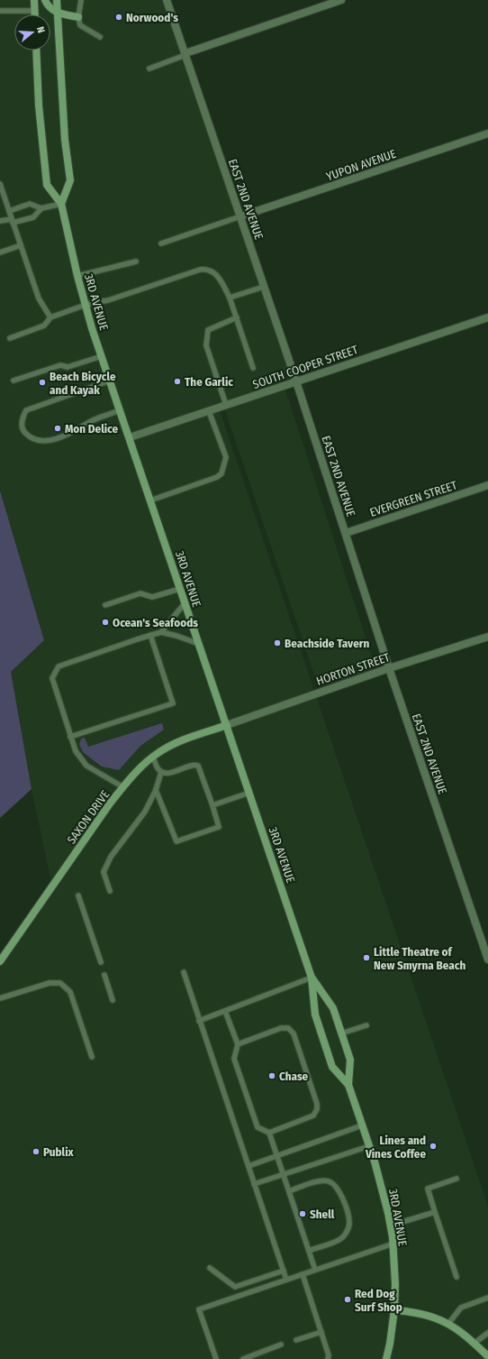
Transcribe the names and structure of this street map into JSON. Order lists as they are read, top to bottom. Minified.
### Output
{"streets":{"main road":["3RD AVENUE","SAXON DRIVE"],"street":["YUPON AVENUE","EAST 2ND AVENUE","SOUTH COOPER STREET","EVERGREEN STREET","HORTON STREET"]},"crossings":[["YUPON AVENUE","EAST 2ND AVENUE"],["EAST 2ND AVENUE","SOUTH COOPER STREET"],["EAST 2ND AVENUE","EVERGREEN STREET"],["EAST 2ND AVENUE","HORTON STREET"],["3RD AVENUE","SOUTH COOPER STREET"],["3RD AVENUE","HORTON STREET"],["3RD AVENUE","SAXON DRIVE"],["HORTON STREET","SAXON DRIVE"]],"places":["Norwood's","The Garlic","Beach Bicycle and Kayak","Mon Delice","Ocean's Seafoods","Beachside Tavern","Little Theatre of New Smyrna Beach","Chase","Lines and Vines Coffee","Publix","Shell","Red Dog Surf Shop"],"north":"right"}
